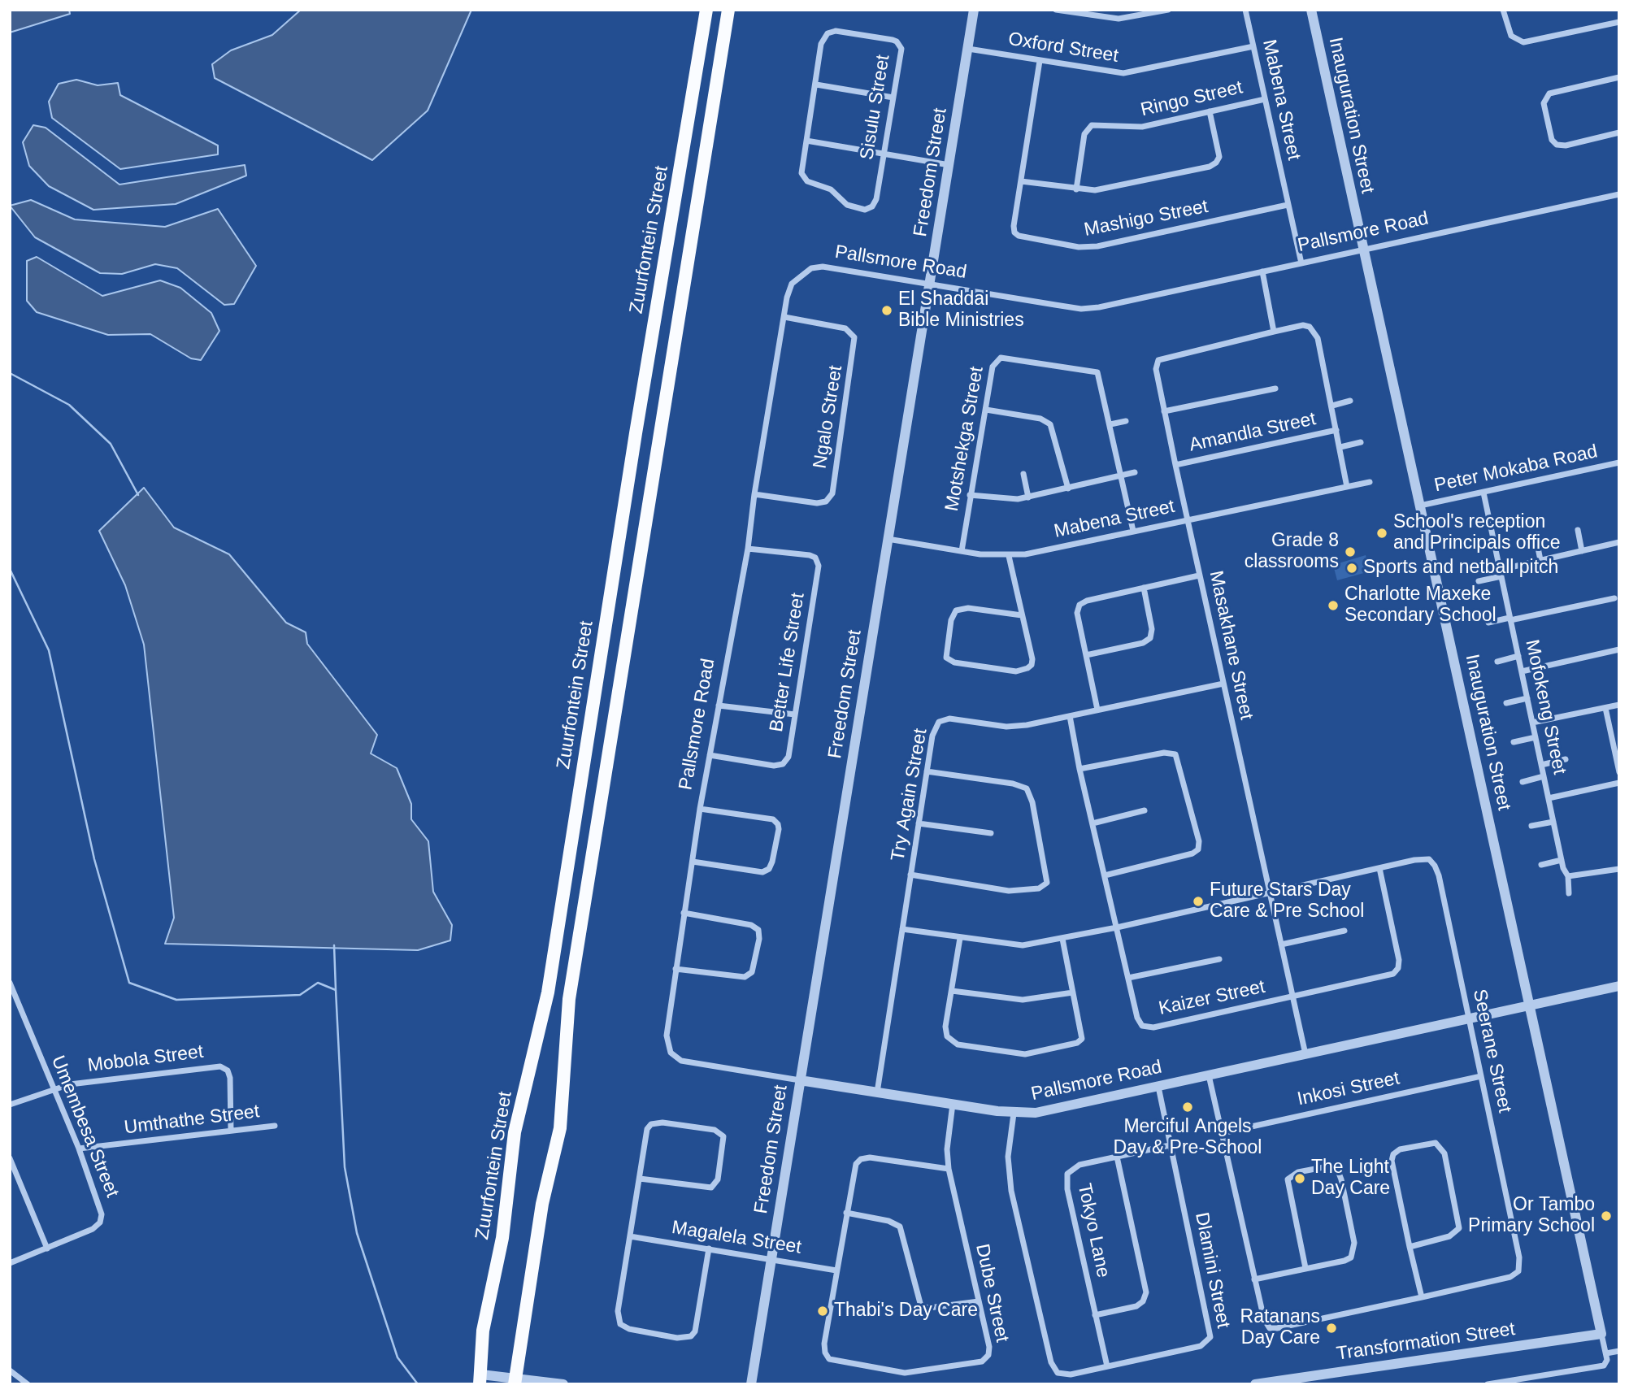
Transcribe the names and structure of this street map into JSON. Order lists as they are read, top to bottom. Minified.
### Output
{"streets":{"main road":["Zuurfontein Street"],"street":["Oxford Street","Ringo Street","Mabena Street","Sisulu Street","Inauguration Street","Freedom Street","Mashigo Street","Pallsmore Road","Ngalo Street","Amandla Street","Motshekga Street","Peter Mokaba Road","Masakhane Street","Better Life Street","Mofokeng Street","Try Again Street","Kaizer Street","Seerane Street","Mobola Street","Inkosi Street","Umthathe Street","Umembesa Street","Tokyo Lane","Magalela Street","Dlamini Street","Dube Street","Transformation Street"]},"crossings":[["Oxford Street","Mabena Street"],["Oxford Street","Freedom Street"],["Oxford Street","Mashigo Street"],["Ringo Street","Mabena Street"],["Mabena Street","Freedom Street"],["Mabena Street","Mashigo Street"],["Mabena Street","Pallsmore Road"],["Mabena Street","Motshekga Street"],["Mabena Street","Masakhane Street"],["Inauguration Street","Pallsmore Road"],["Inauguration Street","Peter Mokaba Road"],["Inauguration Street","Transformation Street"],["Freedom Street","Pallsmore Road"],["Freedom Street","Magalela Street"],["Pallsmore Road","Ngalo Street"],["Pallsmore Road","Masakhane Street"],["Pallsmore Road","Better Life Street"],["Pallsmore Road","Try Again Street"],["Pallsmore Road","Seerane Street"],["Pallsmore Road","Dlamini Street"],["Pallsmore Road","Dube Street"],["Amandla Street","Masakhane Street"],["Peter Mokaba Road","Mofokeng Street"],["Masakhane Street","Try Again Street"],["Masakhane Street","Kaizer Street"],["Masakhane Street","Seerane Street"],["Try Again Street","Kaizer Street"],["Try Again Street","Seerane Street"],["Kaizer Street","Seerane Street"],["Seerane Street","Inkosi Street"],["Mobola Street","Umthathe Street"],["Mobola Street","Umembesa Street"],["Umthathe Street","Umembesa Street"],["Tokyo Lane","Dlamini Street"],["Magalela Street","Dube Street"]],"places":["El Shaddai Bible Ministries","School's reception and Principals office","Grade 8 classrooms","Sports and netball pitch","Charlotte Maxeke Secondary School","Future Stars Day Care & Pre School","Merciful Angels Day & Pre-School","The Light Day Care","Or Tambo Primary School","Thabi's Day Care","Ratanans Day Care"]}
